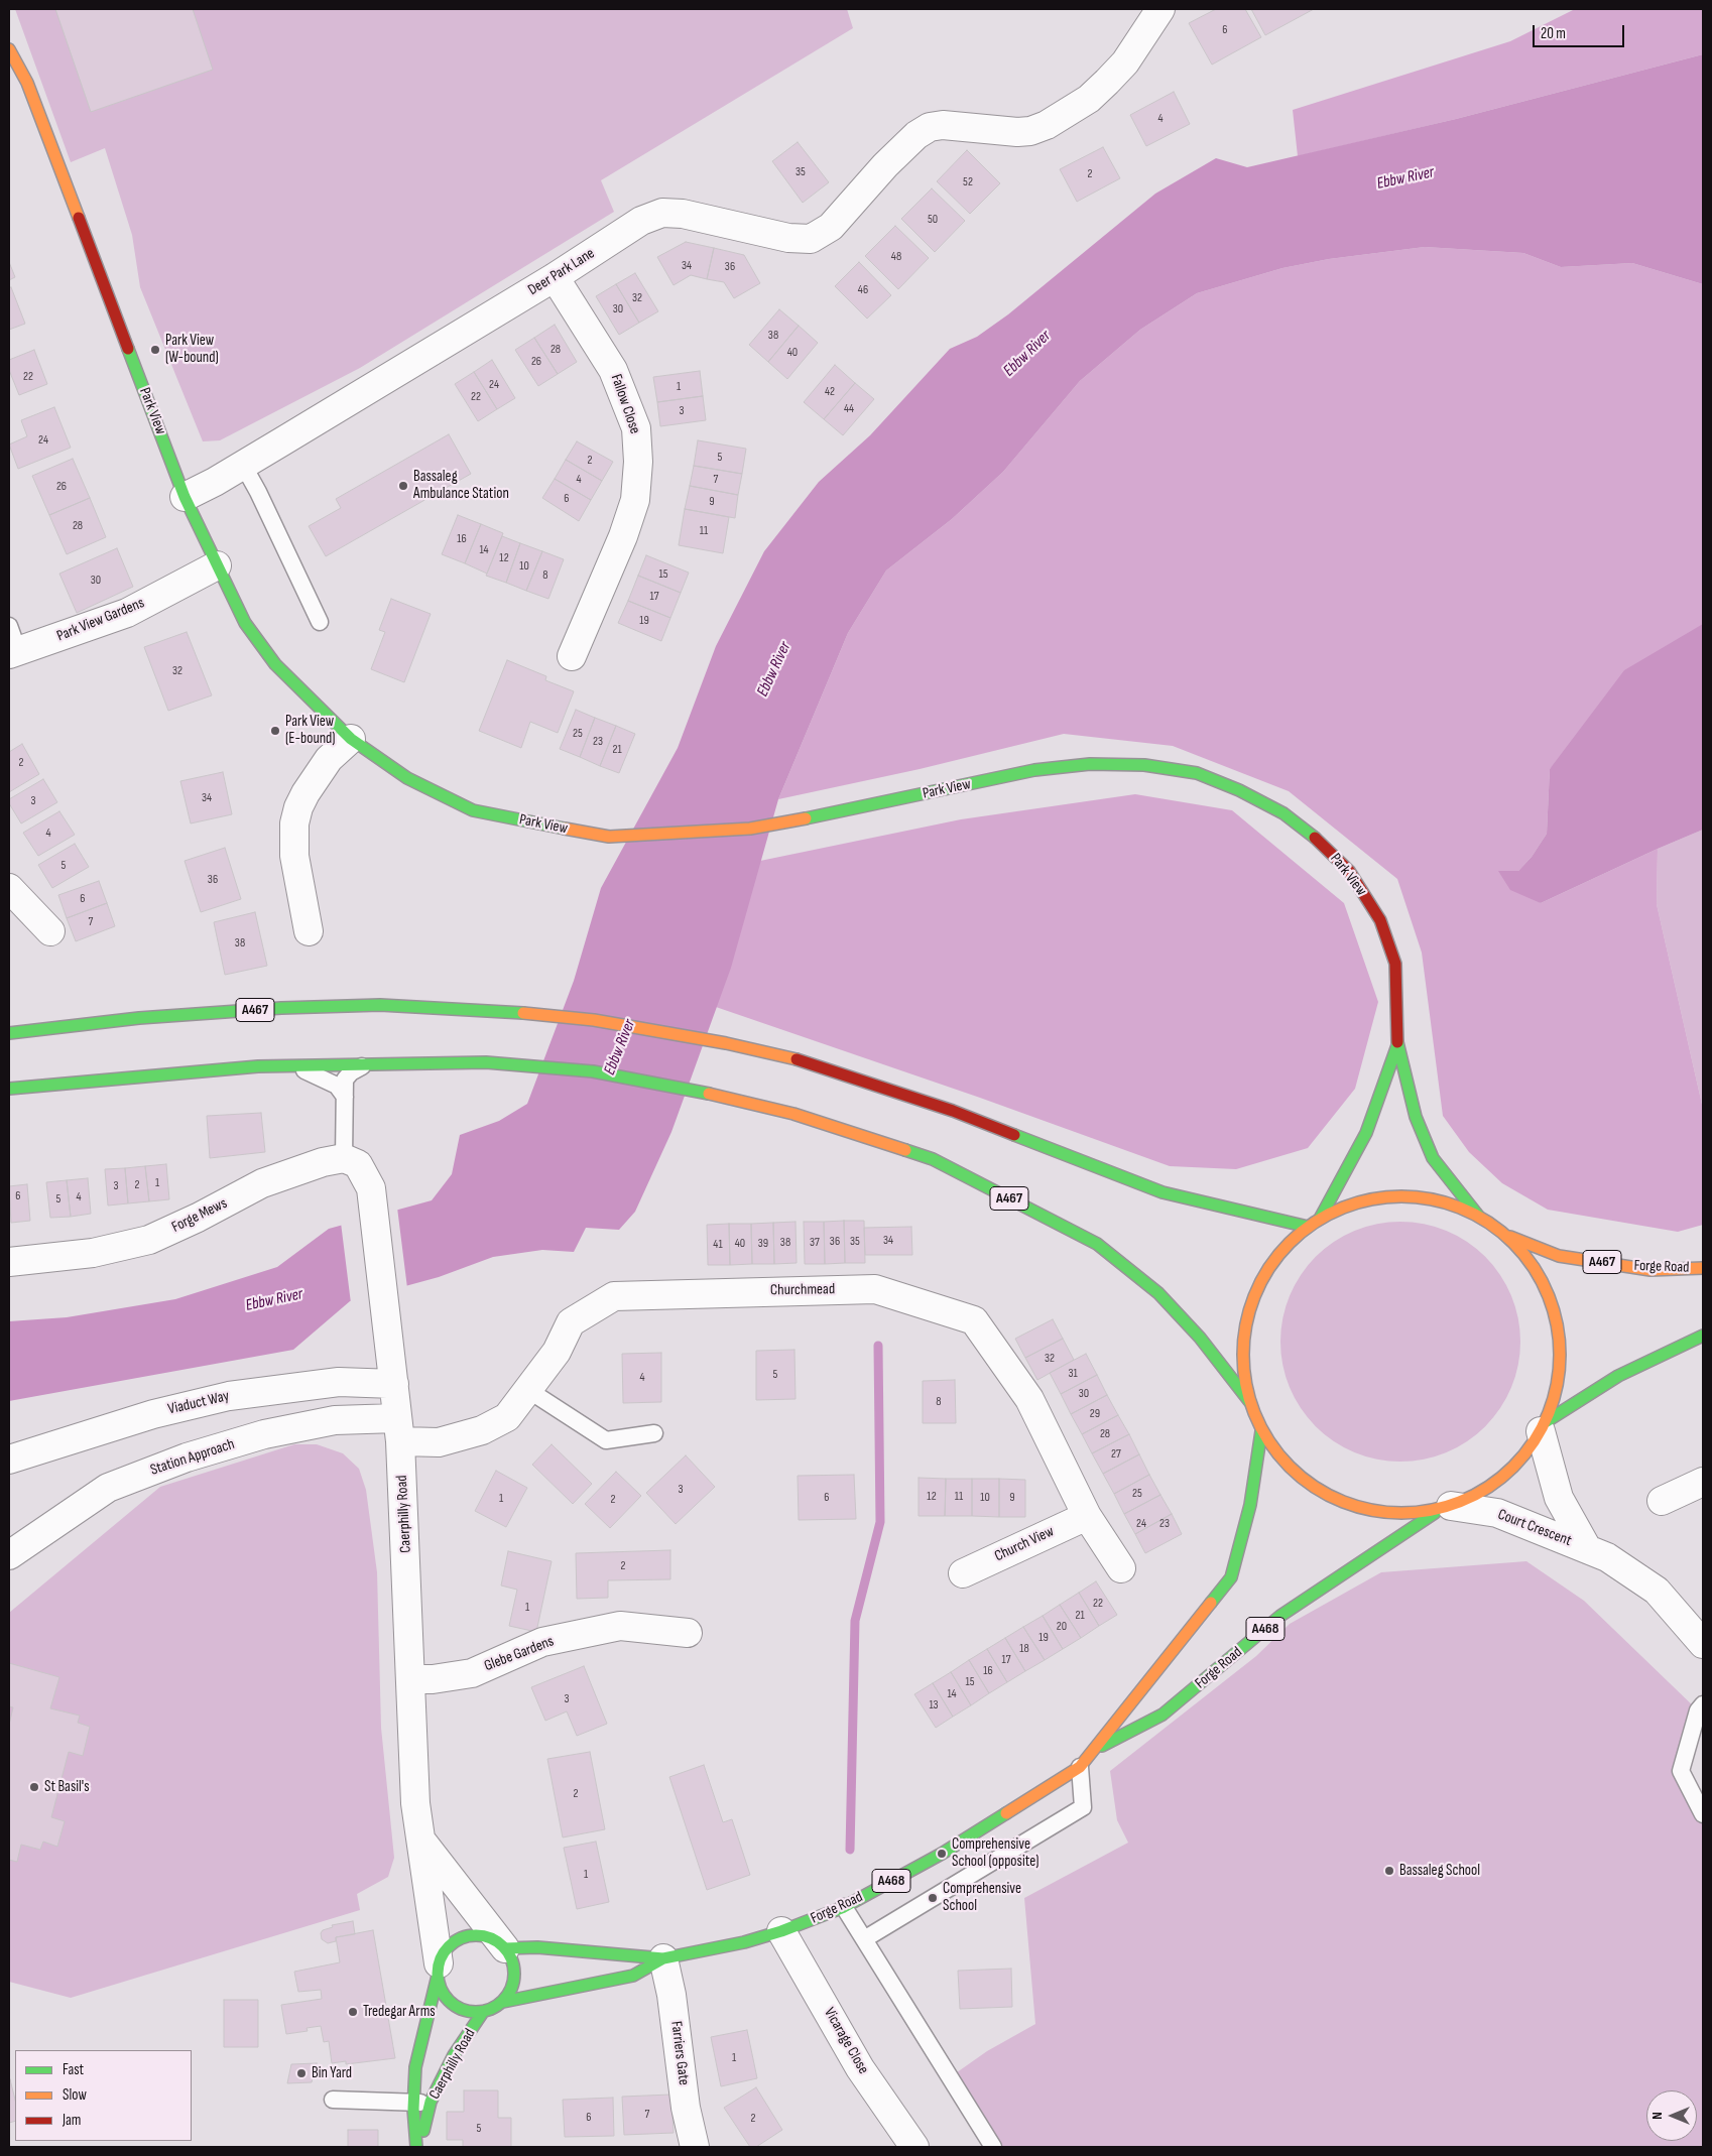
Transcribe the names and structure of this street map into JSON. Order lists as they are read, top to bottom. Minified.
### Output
{"streets":{"main road":["Park View","A467","Forge Road","Caerphilly Road","A468"],"street":["Deer Park Lane","Fallow Close","Park View Gardens","Forge Mews","Churchmead","Viaduct Way","Station Approach","Court Crescent","Church View","Glebe Gardens","Vicarage Close","Farriers Gate"]},"crossings":[["Deer Park Lane","Fallow Close"],["Deer Park Lane","Park View"],["Park View","Park View Gardens"],["Forge Mews","Caerphilly Road"],["Forge Road","Caerphilly Road"],["Forge Road","Court Crescent"],["Forge Road","Vicarage Close"],["Forge Road","Farriers Gate"],["Churchmead","Station Approach"],["Churchmead","Caerphilly Road"],["Churchmead","Church View"],["Viaduct Way","Caerphilly Road"],["Station Approach","Caerphilly Road"],["Caerphilly Road","Glebe Gardens"]],"water":["Ebbw River"],"places":["Park View (W-bound)","Bassaleg Ambulance Station","Park View (E-bound)","St Basil's","Comprehensive School (opposite)","Bassaleg School","Comprehensive School","Tredegar Arms","Bin Yard"],"house_numbers":["6","4","35","2","52","50","48","34","36","46","32","30","38","28","40","26","22","24","1","42","22","44","3","24","5","2","4","7","26","6","9","28","11","16","14","12","10","15","8","30","17","19","32","25","23","21","2","34","3","4","5","36","6","7","38","1","2","3","6","4","5","34","36","35","38","37","40","39","41","32","31","5","4","30","8","29","28","27","3","25","12","11","6","10","9","1","2","24","23","2","22","1","21","20","19","18","17","16","15","14","3","13","2","1","1","7","6","2","5"],"legend":["Fast","Slow","Jam"],"scale_bar":"20 m","north":"left"}
